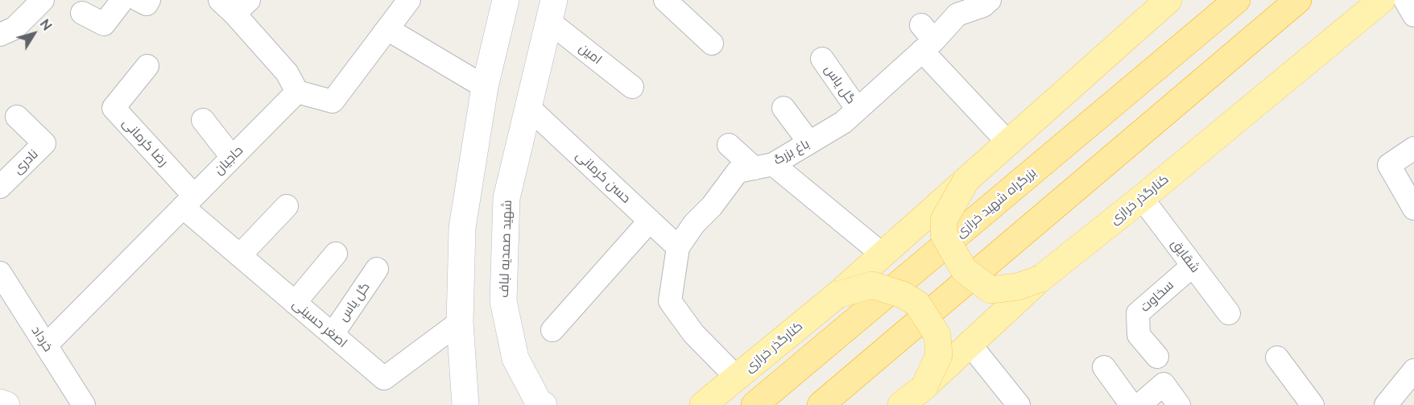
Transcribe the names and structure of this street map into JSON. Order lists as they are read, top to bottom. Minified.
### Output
{"streets":{"highway":["بزرگراه شهید خرازی"],"main road":["کنارگذر خرازی","شهید صمدیه لباف"],"street":["امین","گل یاس","رضا کرمانی","باغ بزرگ","حاجیان","نادری","حسن کرمانی","شقایق","سخاوت","اصغر حسینی","خرداد"]},"crossings":[["امین","شهید صمدیه لباف"],["گل یاس","باغ بزرگ"],["گل یاس","اصغر حسینی"],["رضا کرمانی","حاجیان"],["رضا کرمانی","اصغر حسینی"],["باغ بزرگ","حسن کرمانی"],["باغ بزرگ","کنارگذر خرازی"],["حاجیان","اصغر حسینی"],["حاجیان","خرداد"],["حسن کرمانی","شهید صمدیه لباف"],["کنارگذر خرازی","شقایق"],["شقایق","سخاوت"]],"north":"top right"}
